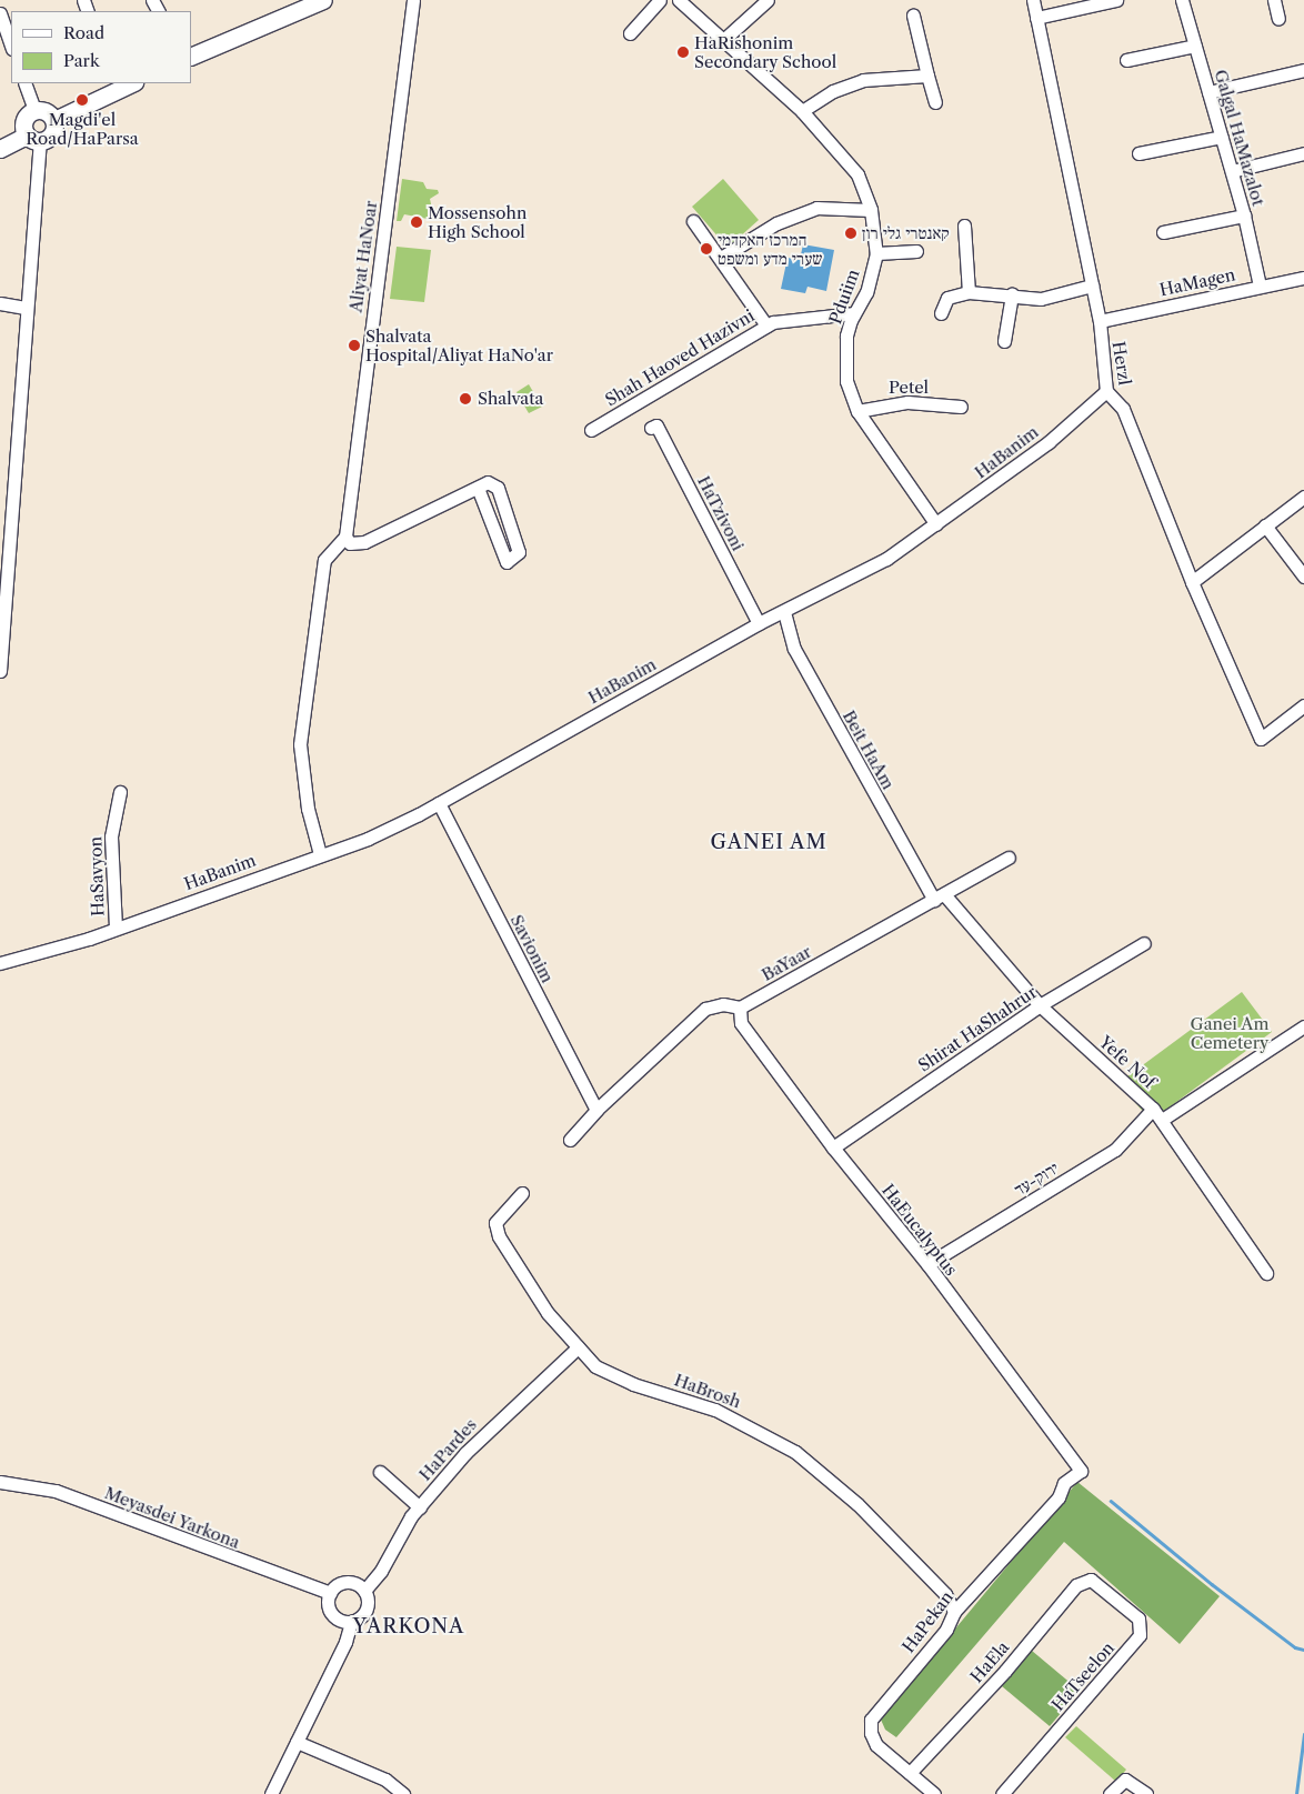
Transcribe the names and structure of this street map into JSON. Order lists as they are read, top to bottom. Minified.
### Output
{"streets":{"street":["Galgal HaMazalot","Aliyat HaNoar","HaMagen","Pduiim","Shah Haoved Hazivni","Herzl","Petel","HaBanim","HaTzivoni","Beit HaAm","HaSavyon","Savionim","BaYaar","Shirat HaShahrur","Yefe Nof","ירוק-עד","HaEucalyptus","HaBrosh","HaPardes","Meyasdei Yarkona","HaPekan","HaEla","HaTseelon"]},"crossings":[["Galgal HaMazalot","HaMagen"],["HaMagen","Herzl"],["Pduiim","Shah Haoved Hazivni"],["Pduiim","Petel"],["Pduiim","HaBanim"],["Herzl","HaBanim"],["HaBanim","HaTzivoni"],["HaBanim","Beit HaAm"],["HaBanim","HaSavyon"],["HaBanim","Savionim"],["Beit HaAm","BaYaar"],["Beit HaAm","Yefe Nof"],["BaYaar","Yefe Nof"],["BaYaar","HaEucalyptus"],["Shirat HaShahrur","Yefe Nof"],["Shirat HaShahrur","HaEucalyptus"],["Yefe Nof","ירוק-עד"],["ירוק-עד","HaEucalyptus"],["HaEucalyptus","HaPekan"],["HaBrosh","HaPardes"],["HaBrosh","HaPekan"],["HaPardes","Meyasdei Yarkona"],["HaPekan","HaEla"],["HaEla","HaTseelon"]],"districts":["GANEI AM","YARKONA"],"parks":["Ganei Am Cemetery"],"places":["HaRishonim Secondary School","Magdi'el Road/HaParsa","Mossensohn High School","קאנטרי גלי רון","המרכז האקדמי שערי מדע ומשפט","Shalvata Hospital/Aliyat HaNo'ar","Shalvata"],"legend":["Road","Park"]}
